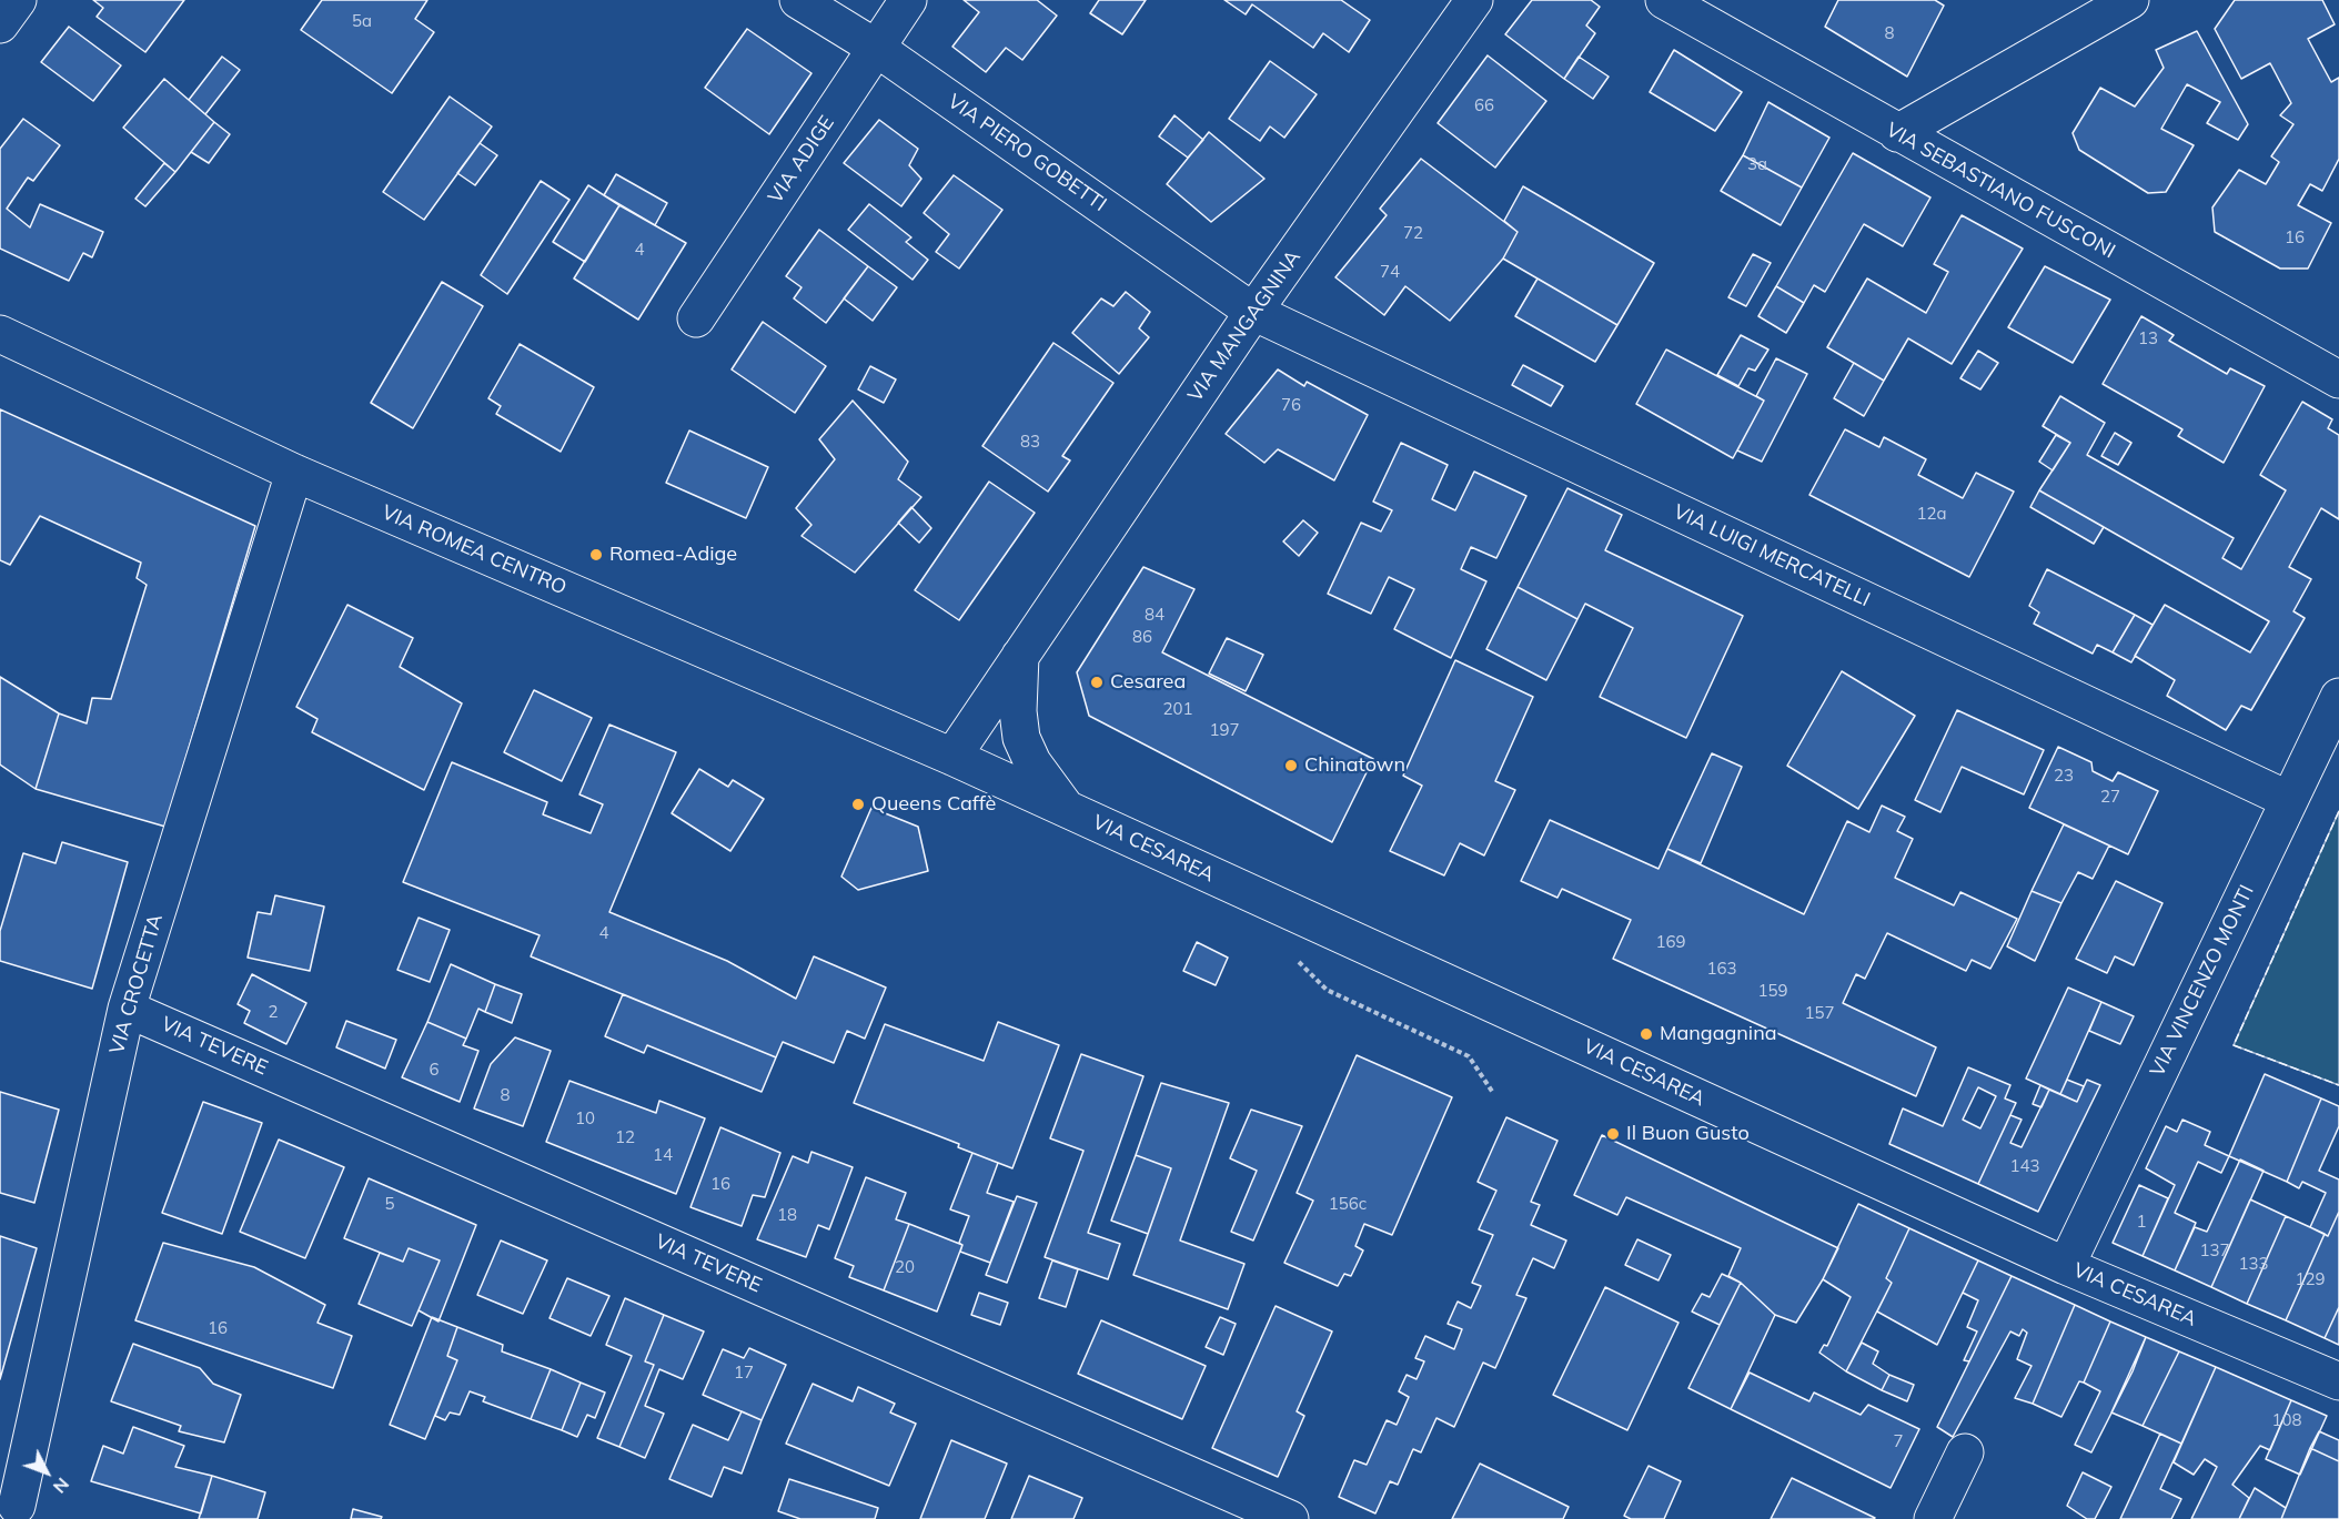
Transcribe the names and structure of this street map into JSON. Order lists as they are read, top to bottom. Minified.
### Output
{"streets":{"street":["VIA PIERO GOBETTI","VIA ADIGE","VIA SEBASTIANO FUSCONI","VIA MANGAGNINA","VIA ROMEA CENTRO","VIA LUIGI MERCATELLI","VIA CESAREA","VIA VINCENZO MONTI","VIA CROCETTA","VIA TEVERE"]},"crossings":[["VIA PIERO GOBETTI","VIA ADIGE"],["VIA PIERO GOBETTI","VIA MANGAGNINA"],["VIA PIERO GOBETTI","VIA LUIGI MERCATELLI"],["VIA MANGAGNINA","VIA ROMEA CENTRO"],["VIA MANGAGNINA","VIA LUIGI MERCATELLI"],["VIA MANGAGNINA","VIA CESAREA"],["VIA ROMEA CENTRO","VIA CESAREA"],["VIA ROMEA CENTRO","VIA CROCETTA"],["VIA LUIGI MERCATELLI","VIA VINCENZO MONTI"],["VIA CESAREA","VIA VINCENZO MONTI"],["VIA CROCETTA","VIA TEVERE"]],"places":["Romea-Adige","Cesarea","Chinatown","Queens Caffè","Mangagnina","Il Buon Gusto"],"house_numbers":["5a","8","66","3a","72","16","4","74","13","76","83","12a","84","86","201","197","23","27","4","169","163","159","2","157","6","8","10","12","14","143","16","5","156c","18","1","137","133","20","129","16","17","108","7"],"north":"bottom right"}
